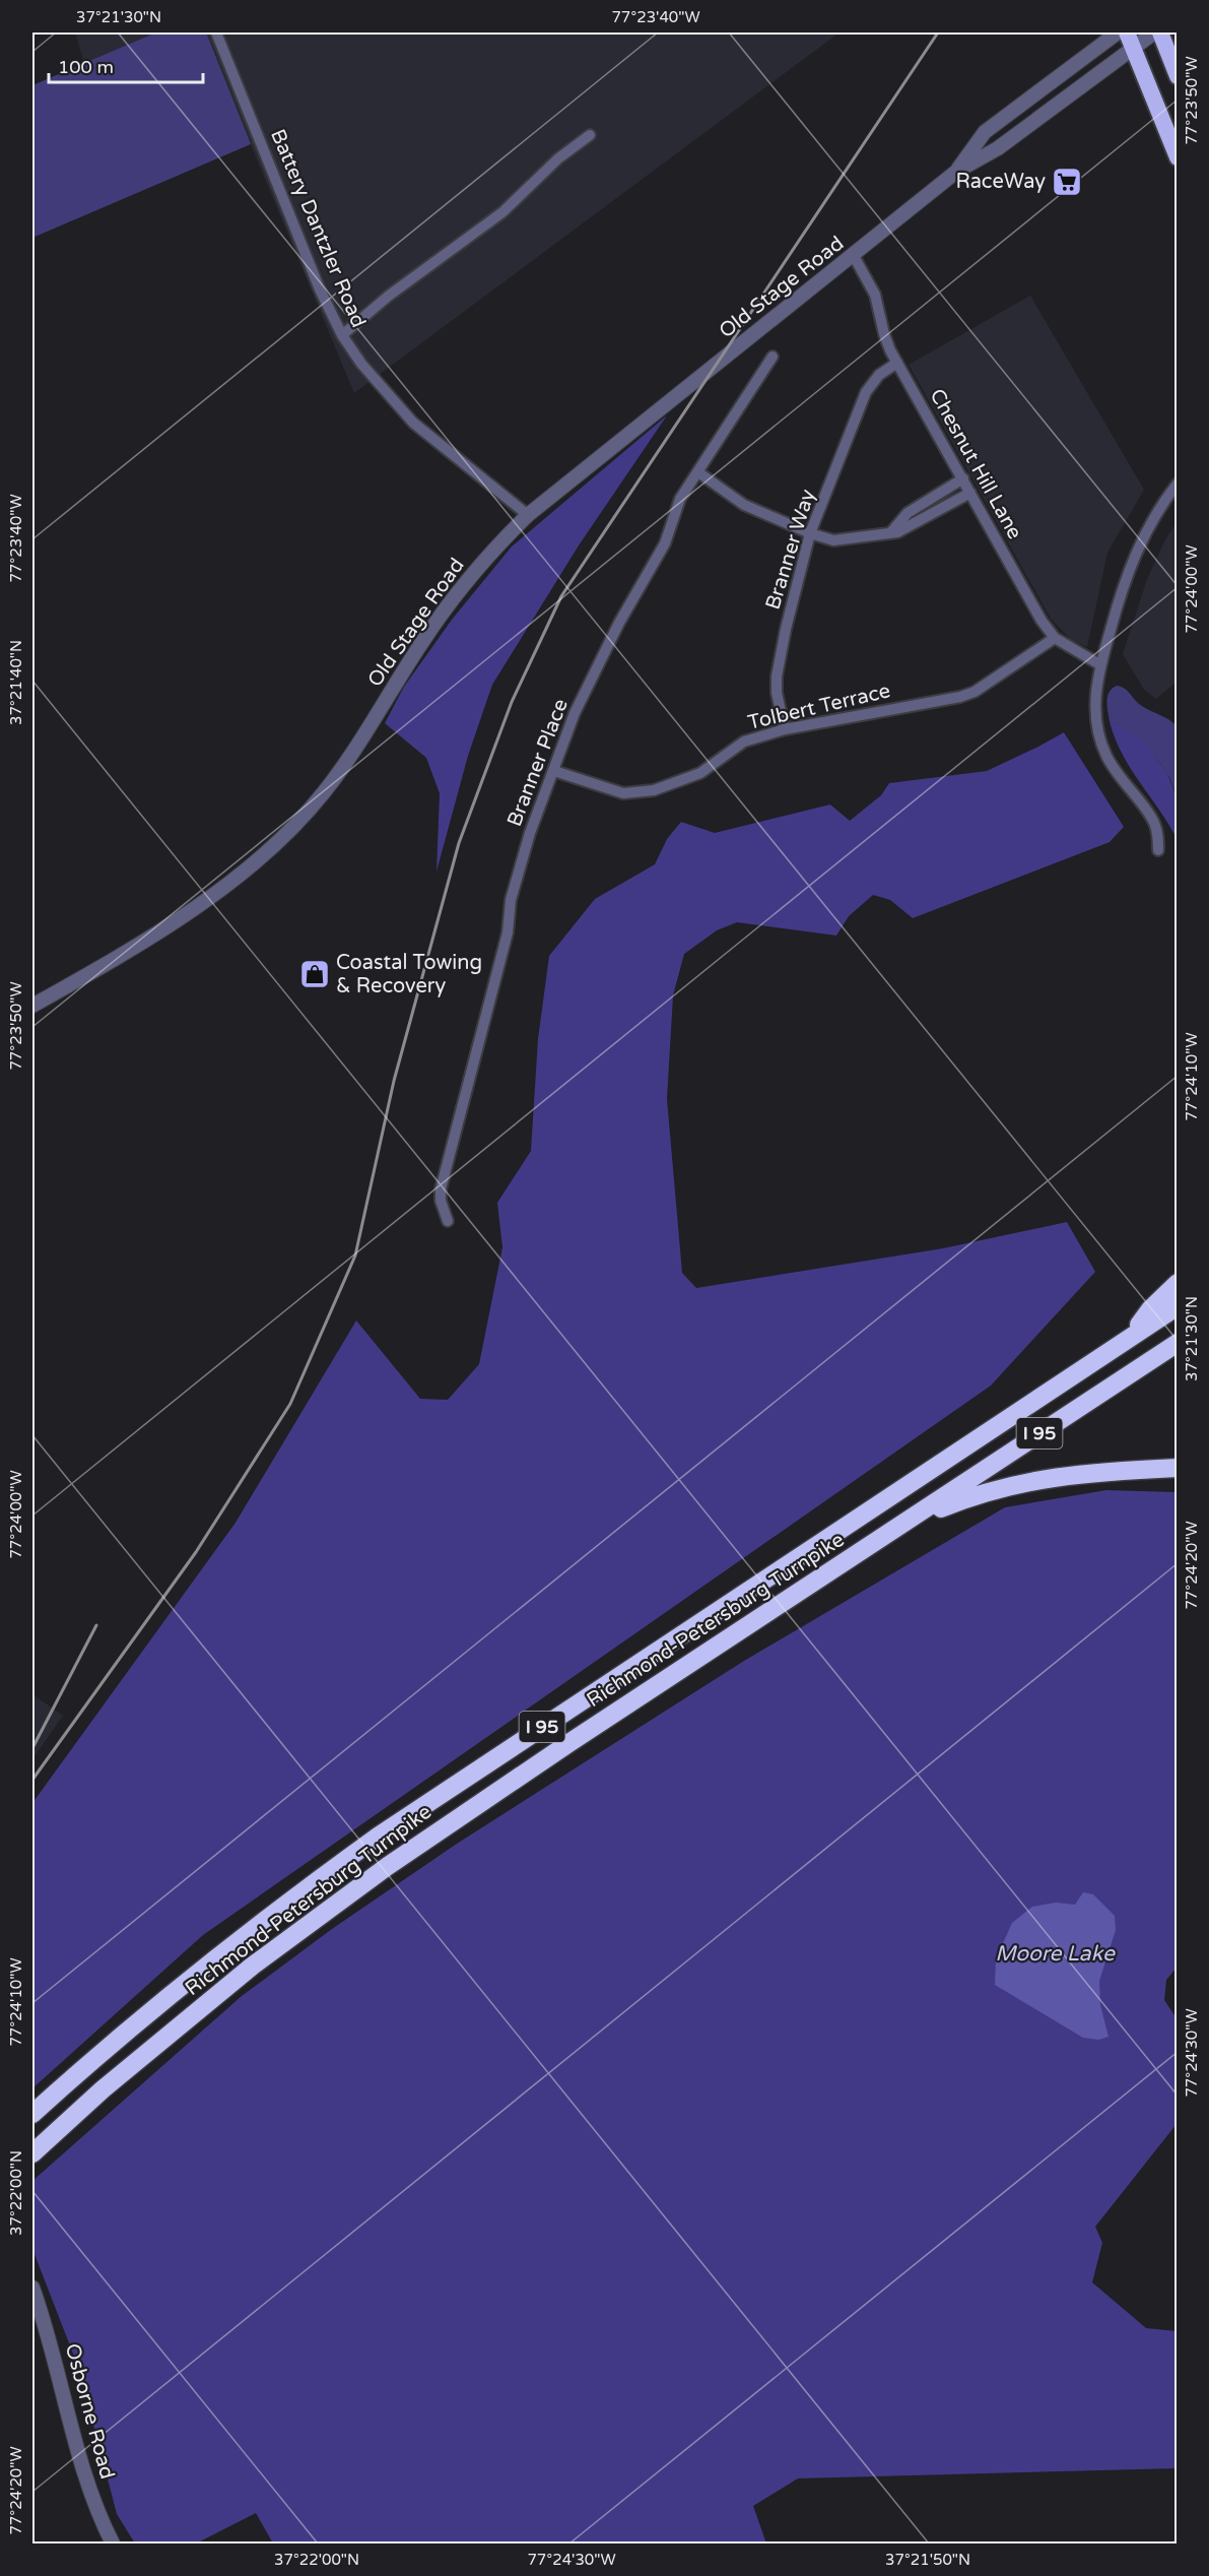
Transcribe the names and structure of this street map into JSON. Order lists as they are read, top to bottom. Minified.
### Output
{"streets":{"highway":["I 95","Richmond-Petersburg Turnpike"],"street":["Battery Dantzler Road","Old Stage Road","Chesnut Hill Lane","Branner Way","Tolbert Terrace","Branner Place","Osborne Road"]},"crossings":[["Battery Dantzler Road","Old Stage Road"],["Old Stage Road","Chesnut Hill Lane"],["Chesnut Hill Lane","Branner Way"],["Chesnut Hill Lane","Tolbert Terrace"],["Branner Way","Tolbert Terrace"],["Tolbert Terrace","Branner Place"]],"water":["Moore Lake"],"places":{"supermarket":["RaceWay"],"shop":["Coastal Towing & Recovery"]},"scale_bar":"100 m","coordinates":["37°21'30\"N","77°23'40\"W","77°23'50\"W","77°24'00\"W","37°21'40\"N","77°24'10\"W","77°24'20\"W","77°24'30\"W","37°22'00\"N","37°21'50\"N"]}
